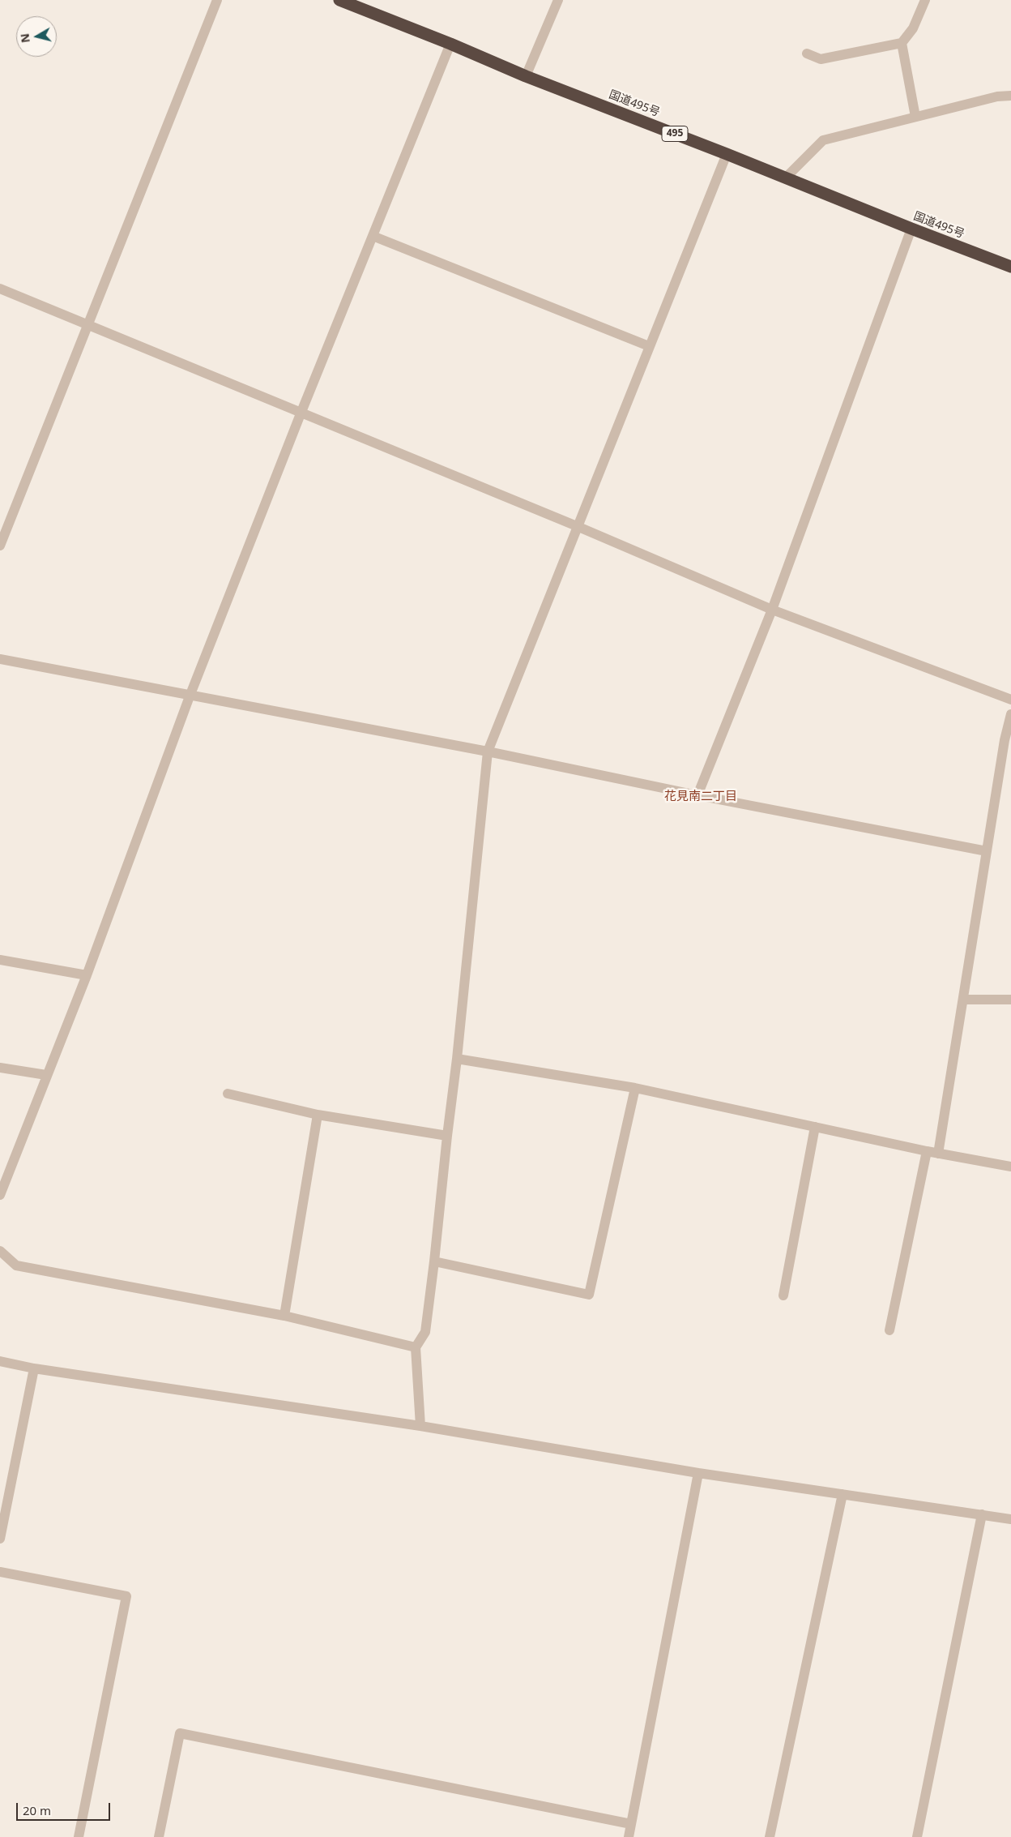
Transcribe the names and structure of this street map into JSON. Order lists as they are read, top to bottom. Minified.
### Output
{"streets":{"highway":["国道495号","495"]},"districts":["花見南二丁目"],"scale_bar":"20 m","north":"left"}
